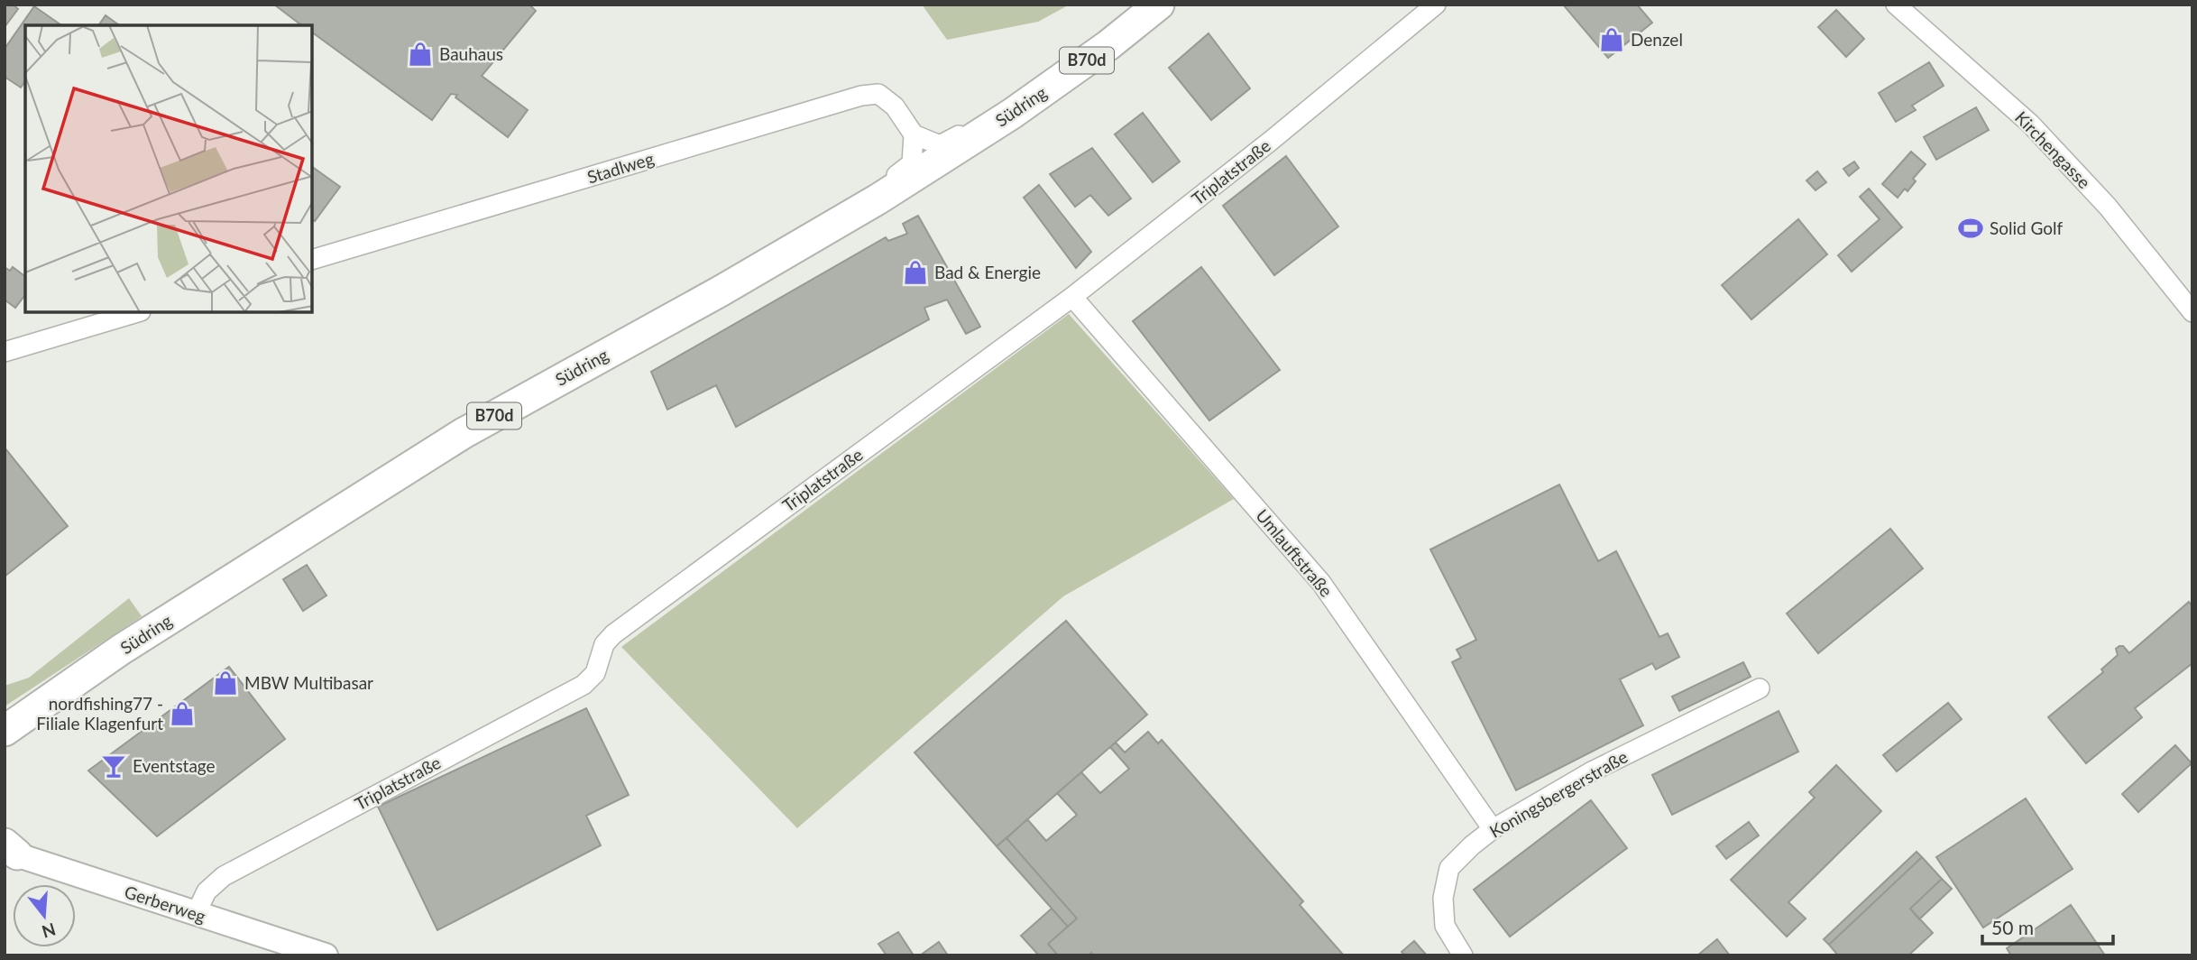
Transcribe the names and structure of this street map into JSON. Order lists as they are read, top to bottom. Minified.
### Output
{"streets":{"main road":["B70d","Südring"],"street":["Kirchengasse","Stadlweg","Triplatstraße","Umlauftstraße","Koningsbergerstraße","Gerberweg"]},"crossings":[["Triplatstraße","Umlauftstraße"],["Triplatstraße","Gerberweg"],["Umlauftstraße","Koningsbergerstraße"]],"places":{"shop":["Denzel","Bauhaus","Bad & Energie","MBW Multibasar","nordfishing77 - Filiale Klagenfurt"],"sports":["Solid Golf"],"bar":["Eventstage"]},"scale_bar":"50 m","north":"bottom"}
